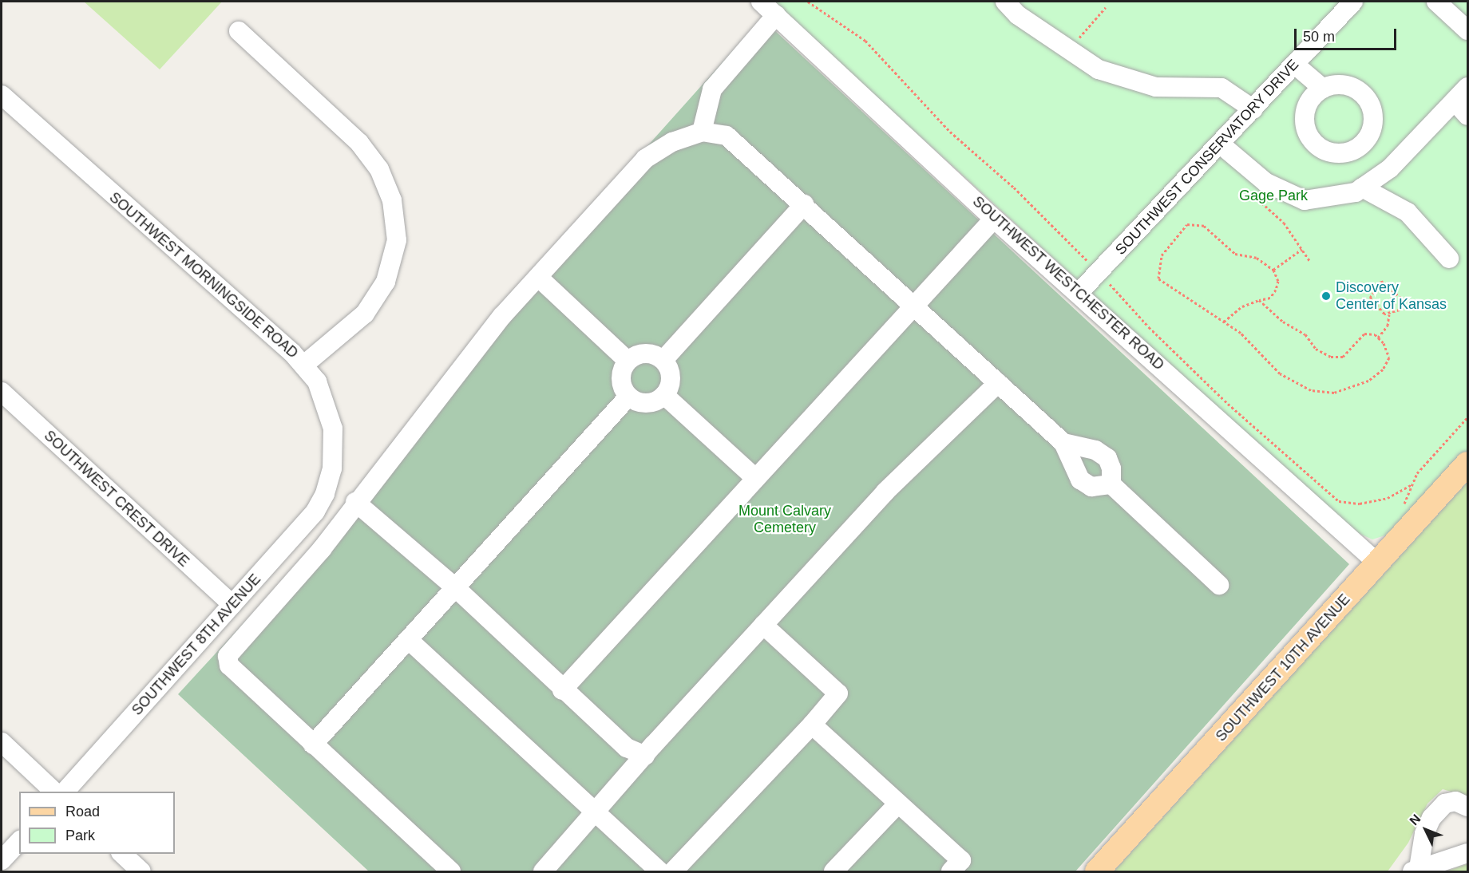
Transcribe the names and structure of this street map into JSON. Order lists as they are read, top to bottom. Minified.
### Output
{"streets":{"main road":["SOUTHWEST 10TH AVENUE"],"street":["SOUTHWEST CONSERVATORY DRIVE","SOUTHWEST MORNINGSIDE ROAD","SOUTHWEST WESTCHESTER ROAD","SOUTHWEST CREST DRIVE","SOUTHWEST 8TH AVENUE"]},"crossings":[["SOUTHWEST CONSERVATORY DRIVE","SOUTHWEST WESTCHESTER ROAD"],["SOUTHWEST MORNINGSIDE ROAD","SOUTHWEST 8TH AVENUE"],["SOUTHWEST WESTCHESTER ROAD","SOUTHWEST 10TH AVENUE"],["SOUTHWEST CREST DRIVE","SOUTHWEST 8TH AVENUE"]],"parks":["Gage Park","Mount Calvary Cemetery"],"places":["Discovery Center of Kansas"],"legend":["Road","Park"],"scale_bar":"50 m","north":"top left"}
